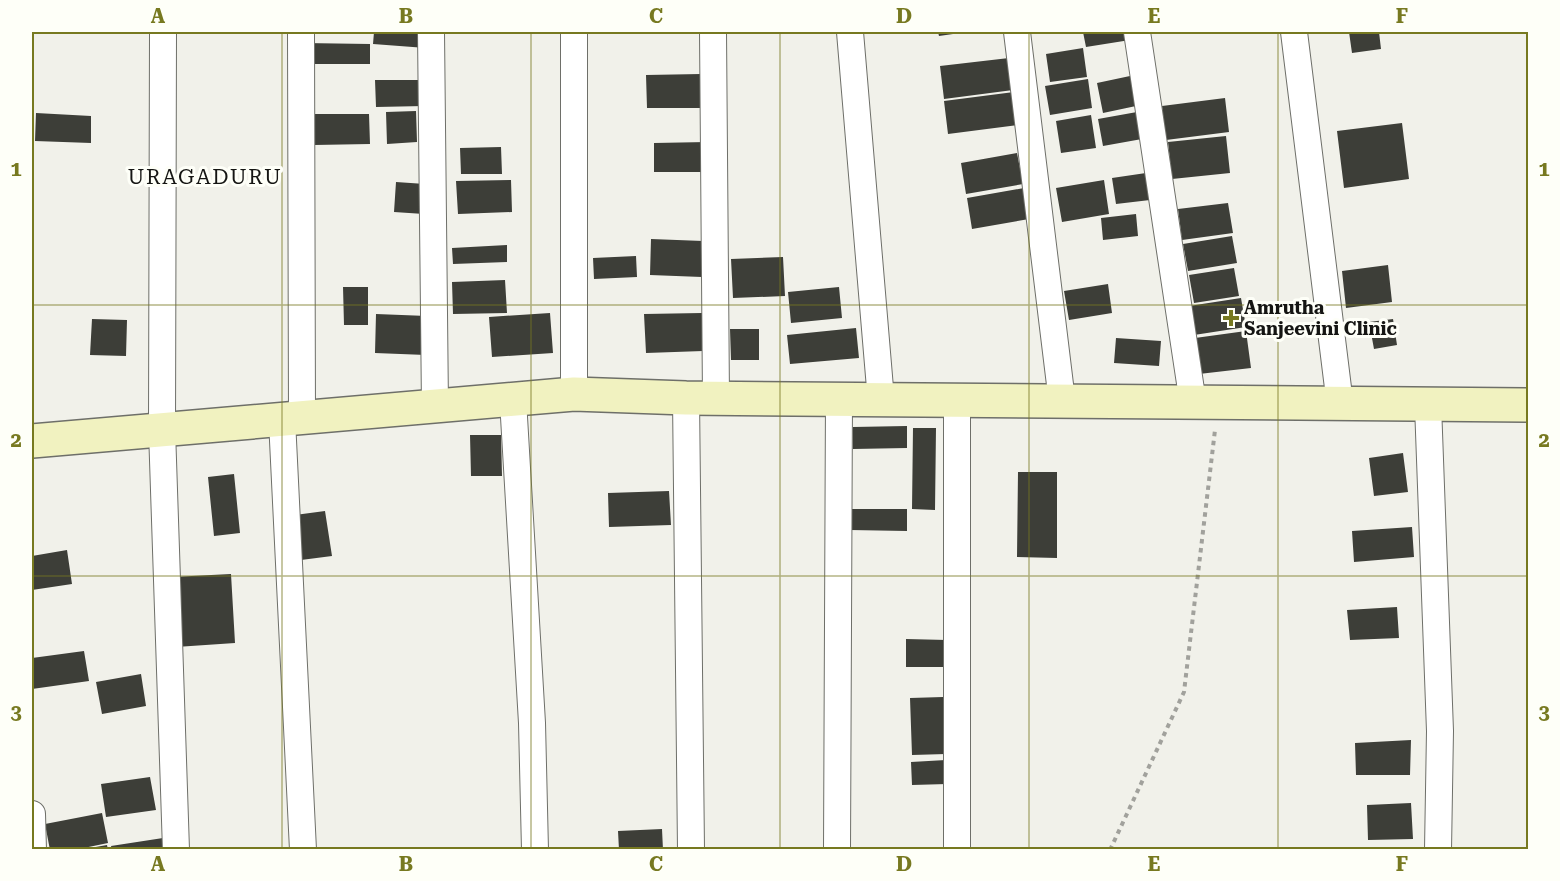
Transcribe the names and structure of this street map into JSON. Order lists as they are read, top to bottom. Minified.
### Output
{"districts":["URAGADURU"],"places":{"health":["Amrutha Sanjeevini Clinic"]},"grid":{"columns":["A","B","C","D","E","F"],"rows":["1","2","3"]}}
